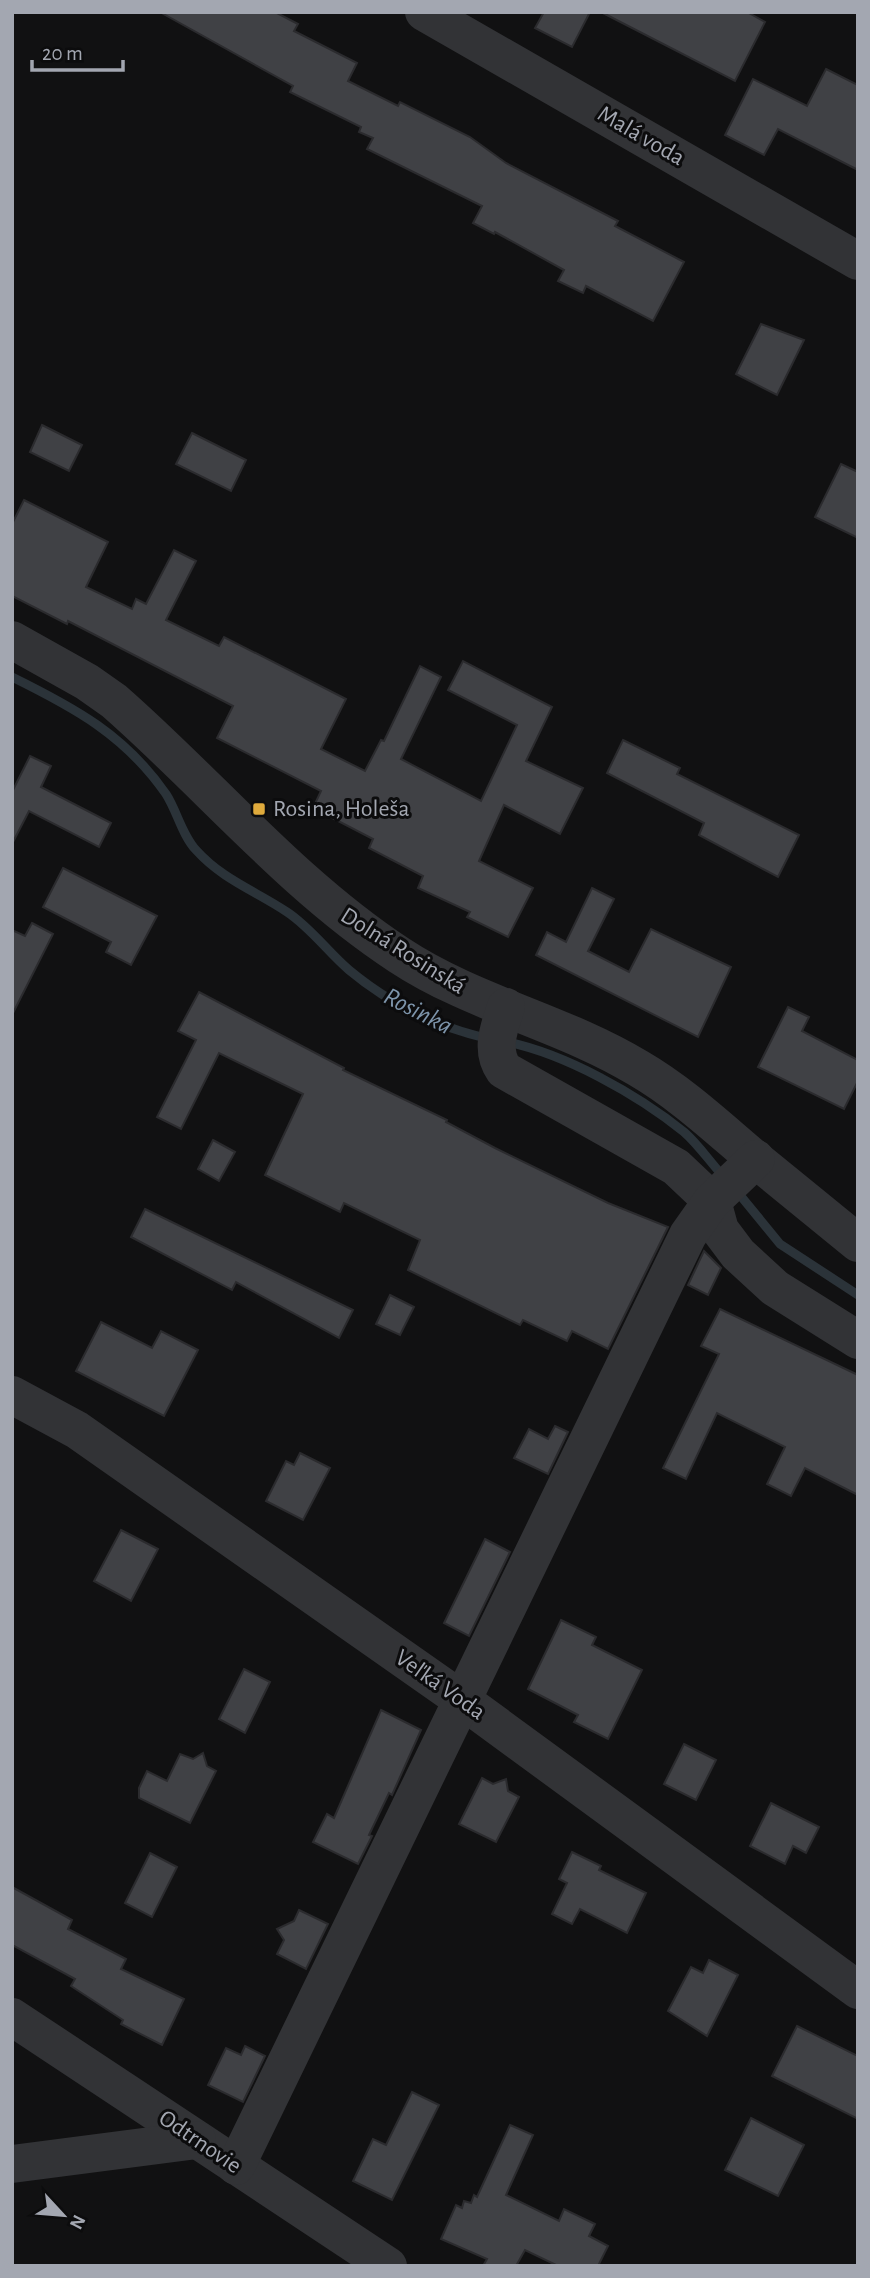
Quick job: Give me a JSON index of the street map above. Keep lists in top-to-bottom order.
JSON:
{
  "streets": {
    "street": [
      "Malá voda",
      "Dolná Rosinská",
      "Veľká Voda",
      "Odtrnovie"
    ]
  },
  "water": ["Rosinka"],
  "places": {
    "transit": ["Rosina, Holeša"]
  },
  "scale_bar": "20 m",
  "north": "bottom right"
}
